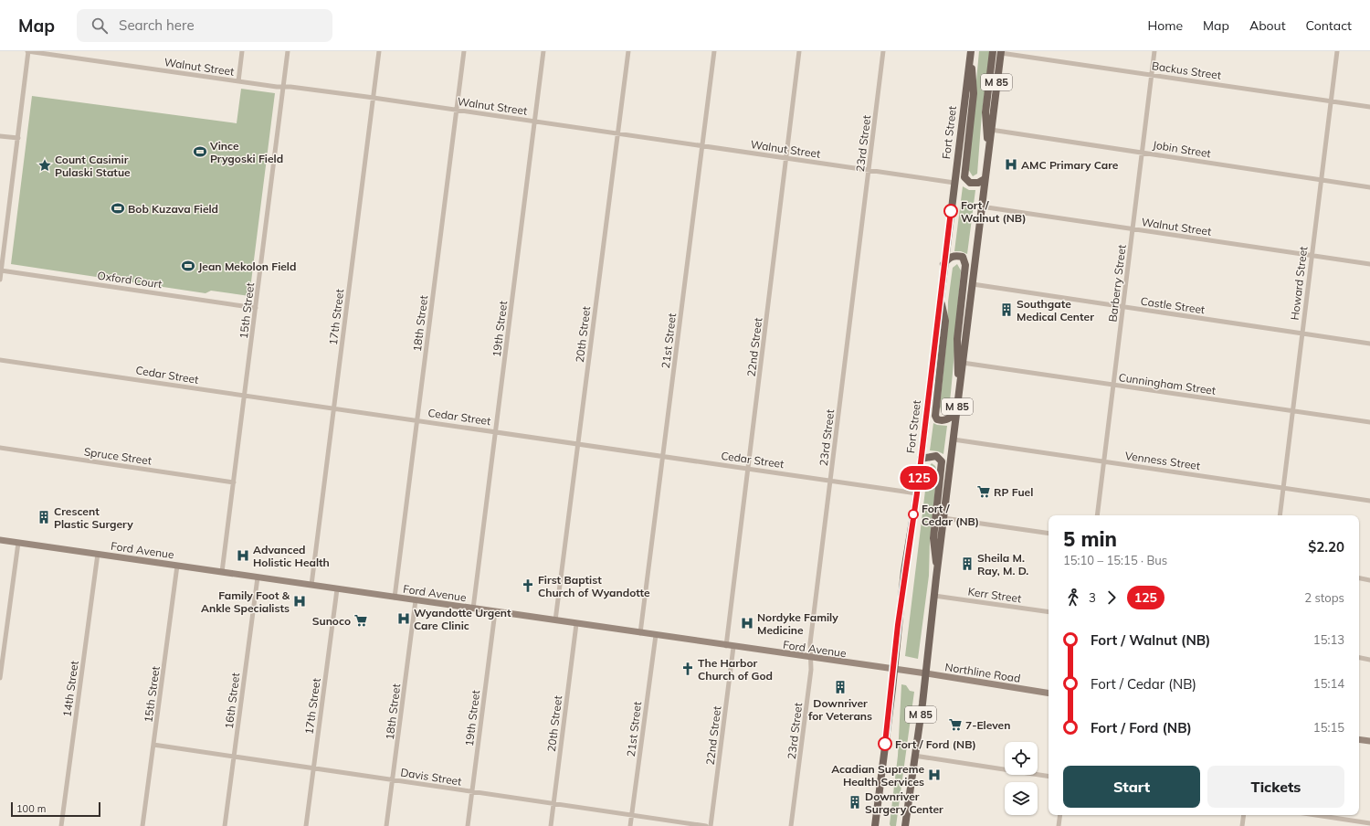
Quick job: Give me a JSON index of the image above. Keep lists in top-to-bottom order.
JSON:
{
  "streets": {
    "main road": [
      "M 85",
      "Fort Street",
      "Ford Avenue",
      "Northline Road"
    ],
    "street": [
      "Walnut Street",
      "Backus Street",
      "23rd Street",
      "Jobin Street",
      "Oxford Court",
      "Barberry Street",
      "Howard Street",
      "Castle Street",
      "15th Street",
      "17th Street",
      "18th Street",
      "19th Street",
      "20th Street",
      "21st Street",
      "22nd Street",
      "Cedar Street",
      "Cunningham Street",
      "Spruce Street",
      "Venness Street",
      "Kerr Street",
      "14th Street",
      "16th Street",
      "Davis Street"
    ]
  },
  "crossings": [
    ["Walnut Street", "M 85"],
    ["Walnut Street", "Fort Street"],
    ["Walnut Street", "23rd Street"],
    ["Walnut Street", "Barberry Street"],
    ["Walnut Street", "Howard Street"],
    ["Walnut Street", "15th Street"],
    ["Walnut Street", "17th Street"],
    ["Walnut Street", "18th Street"],
    ["Walnut Street", "19th Street"],
    ["Walnut Street", "20th Street"],
    ["Walnut Street", "21st Street"],
    ["Walnut Street", "22nd Street"],
    ["Backus Street", "M 85"],
    ["Backus Street", "Barberry Street"],
    ["Backus Street", "Howard Street"],
    ["M 85", "Jobin Street"],
    ["M 85", "Castle Street"],
    ["M 85", "Cunningham Street"],
    ["M 85", "Venness Street"],
    ["M 85", "Kerr Street"],
    ["M 85", "Northline Road"],
    ["Fort Street", "Cedar Street"],
    ["Fort Street", "Ford Avenue"],
    ["23rd Street", "Cedar Street"],
    ["23rd Street", "Ford Avenue"],
    ["Jobin Street", "Barberry Street"],
    ["Jobin Street", "Howard Street"],
    ["Oxford Court", "15th Street"],
    ["Barberry Street", "Castle Street"],
    ["Barberry Street", "Cunningham Street"],
    ["Barberry Street", "Venness Street"],
    ["Howard Street", "Castle Street"],
    ["Howard Street", "Cunningham Street"],
    ["Howard Street", "Venness Street"],
    ["15th Street", "Cedar Street"],
    ["15th Street", "Spruce Street"],
    ["15th Street", "Ford Avenue"],
    ["15th Street", "Davis Street"],
    ["17th Street", "Cedar Street"],
    ["17th Street", "Ford Avenue"],
    ["17th Street", "Davis Street"],
    ["18th Street", "Cedar Street"],
    ["18th Street", "Ford Avenue"],
    ["18th Street", "Davis Street"],
    ["19th Street", "Cedar Street"],
    ["19th Street", "Ford Avenue"],
    ["19th Street", "Davis Street"],
    ["20th Street", "Cedar Street"],
    ["20th Street", "Ford Avenue"],
    ["20th Street", "Davis Street"],
    ["21st Street", "Cedar Street"],
    ["21st Street", "Ford Avenue"],
    ["21st Street", "Davis Street"],
    ["22nd Street", "Cedar Street"],
    ["22nd Street", "Ford Avenue"],
    ["Ford Avenue", "Northline Road"],
    ["Ford Avenue", "14th Street"],
    ["Ford Avenue", "16th Street"],
    ["16th Street", "Davis Street"]
  ],
  "places": {
    "sports": ["Vince Prygoski Field", "Bob Kuzava Field", "Jean Mekolon Field"],
    "hospital": [
      "AMC Primary Care",
      "Advanced Holistic Health",
      "Family Foot & Ankle Specialists",
      "Wyandotte Urgent Care Clinic",
      "Nordyke Family Medicine",
      "Acadian Supreme Health Services"
    ],
    "place": ["Count Casimir Pulaski Statue"],
    "other": ["Fort / Walnut (NB)", "Fort / Cedar (NB)", "Fort / Ford (NB)"],
    "building": [
      "Southgate Medical Center",
      "Crescent Plastic Surgery",
      "Sheila M. Ray, M. D.",
      "Downriver for Veterans",
      "Downriver Surgery Center"
    ],
    "supermarket": ["RP Fuel", "Sunoco", "7-Eleven"],
    "church": ["First Baptist Church of Wyandotte", "The Harbor Church of God"]
  },
  "lines": ["bus line 125"],
  "scale_bar": "100 m",
  "page": {
    "header": "Map",
    "search": "Search here",
    "nav": [
      "Home",
      "Map",
      "About",
      "Contact"
    ],
    "on_map": "125",
    "heading": ["5 min", "15:10 – 15:15 · Bus", "$2.20"],
    "legs": ["3", "125", "2 stops"],
    "list": [
      {
        "name": "Fort / Walnut (NB)",
        "value": "15:13"
      },
      {
        "name": "Fort / Cedar (NB)",
        "value": "15:14"
      },
      {
        "name": "Fort / Ford (NB)",
        "value": "15:15"
      }
    ],
    "buttons": ["Start", "Tickets"],
    "scale": "100 m"
  }
}
